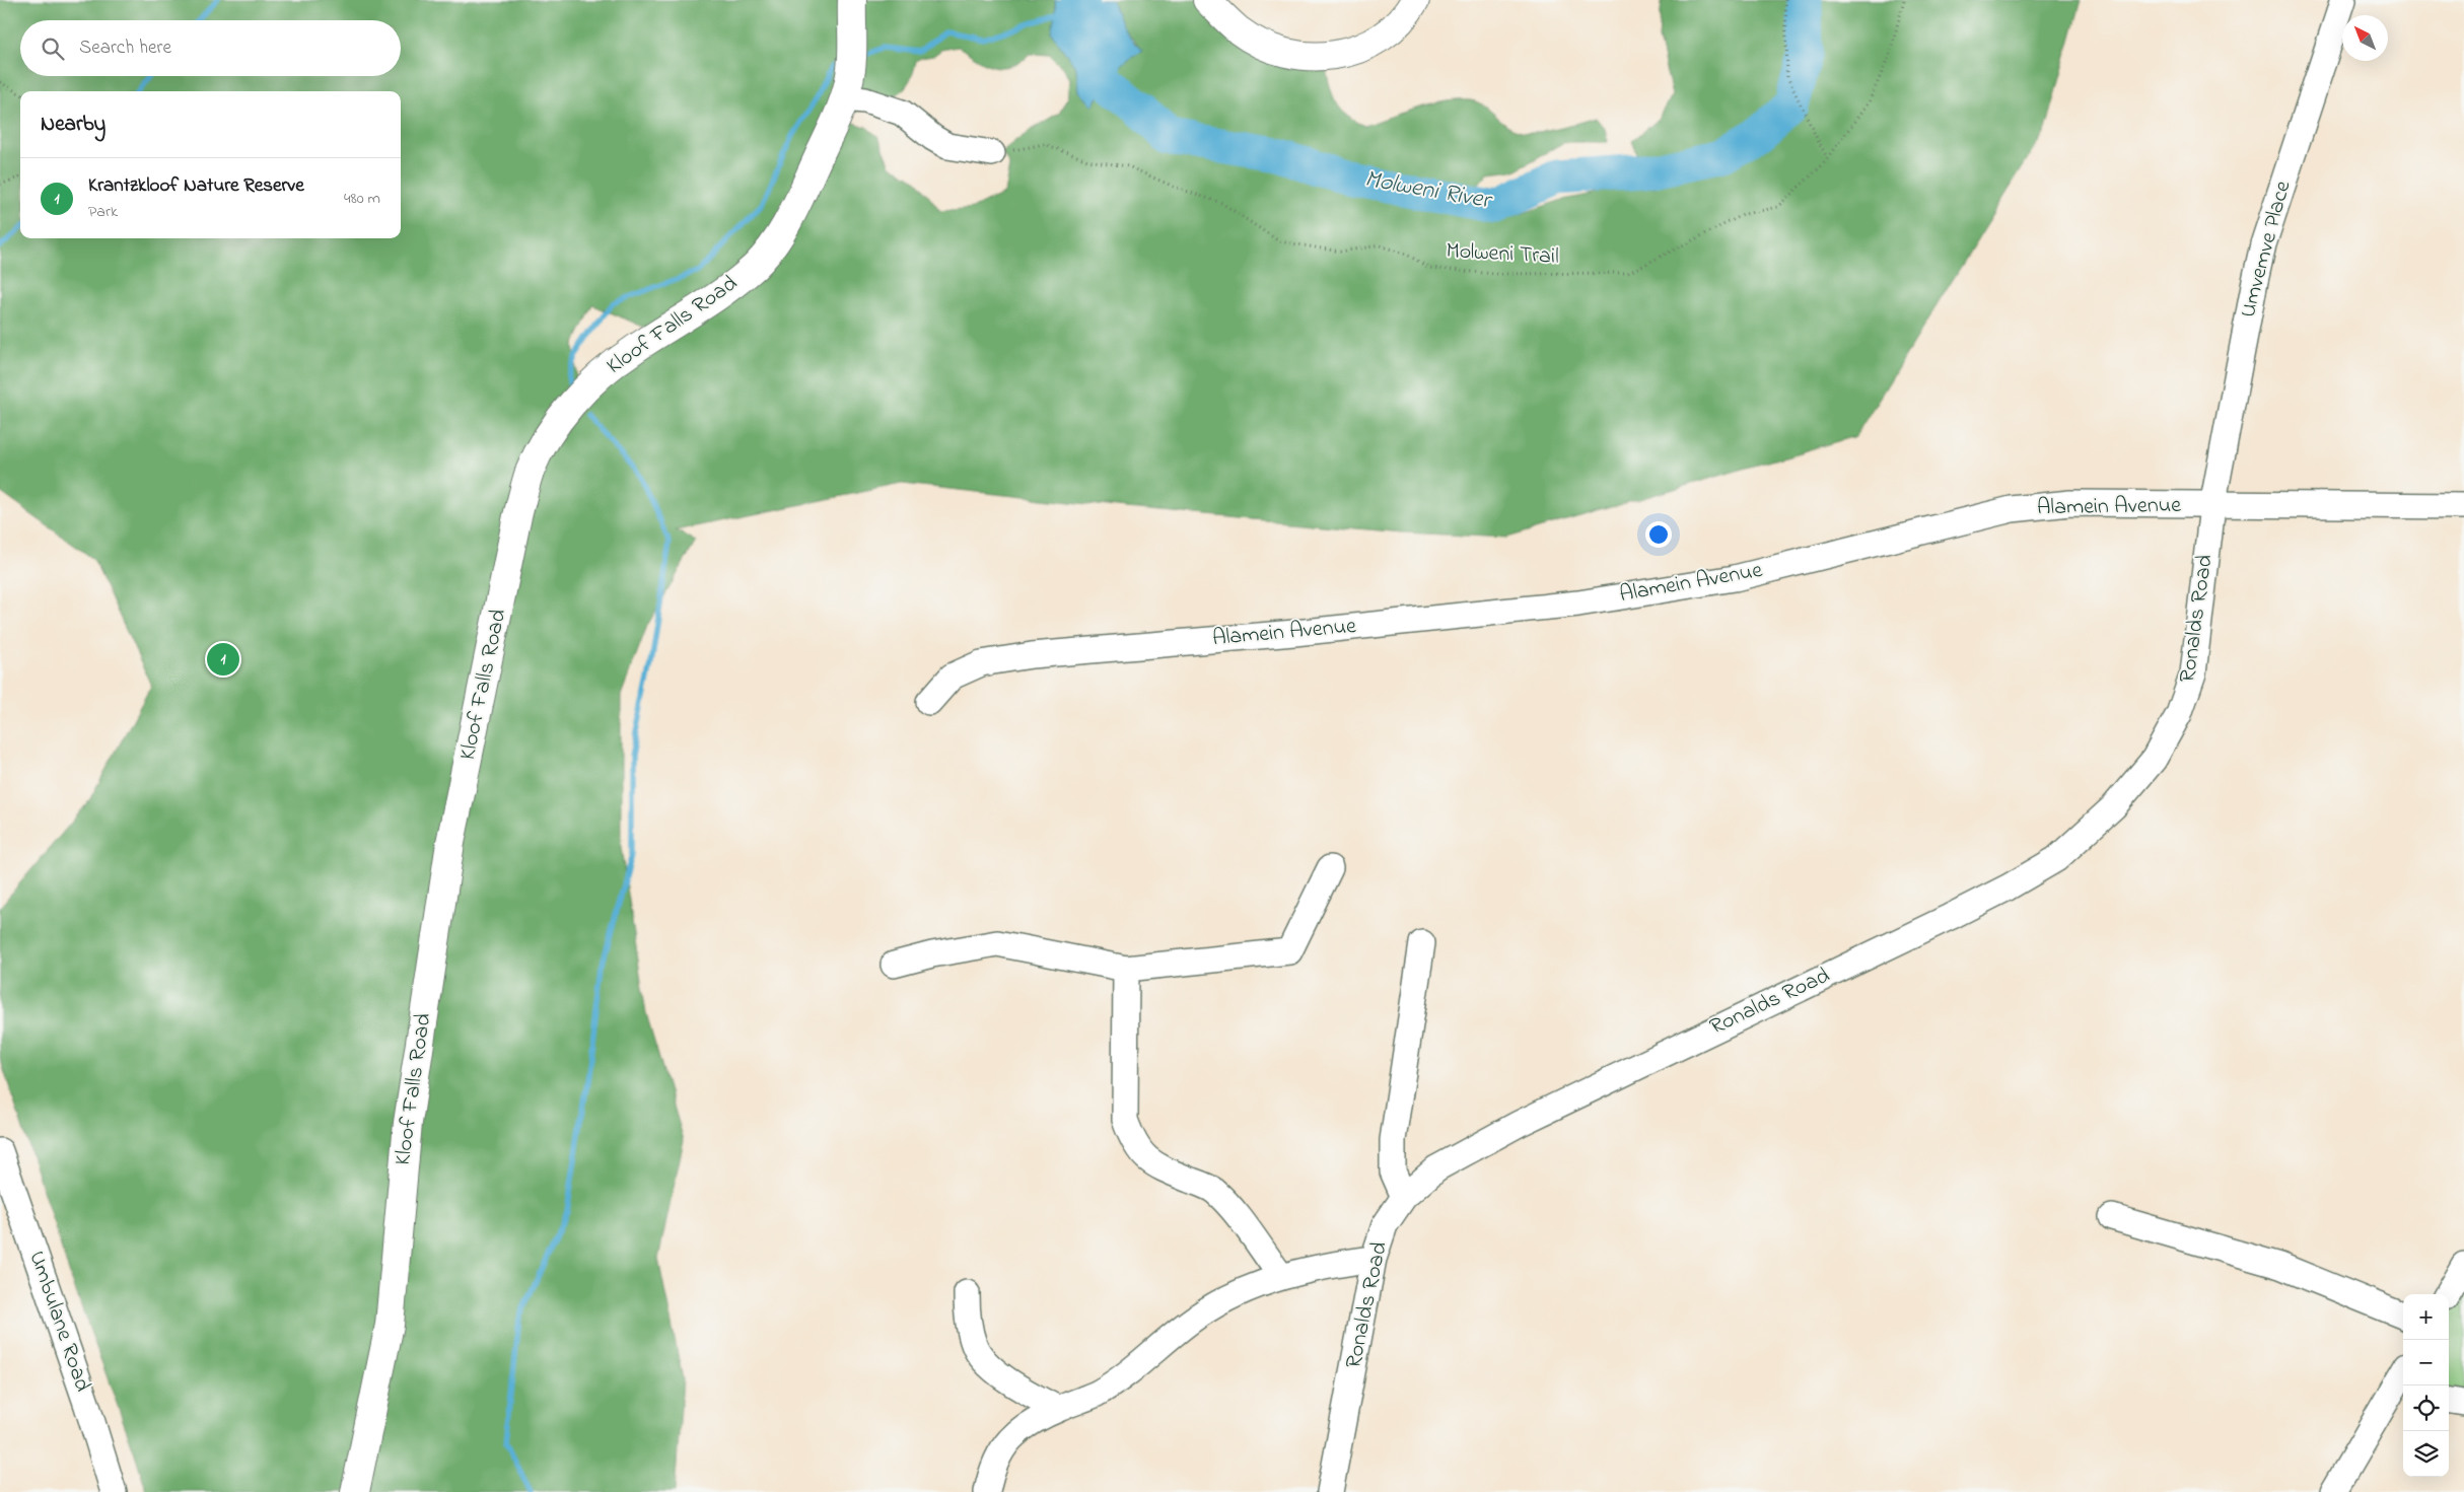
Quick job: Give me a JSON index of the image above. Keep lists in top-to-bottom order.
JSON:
{
  "streets": {
    "main road": ["Kloof Falls Road"],
    "street": [
      "Umvemve Place",
      "Alamein Avenue",
      "Ronalds Road",
      "Umbulane Road"
    ],
    "path": ["Molweni Trail"]
  },
  "crossings": [
    ["Umvemve Place", "Alamein Avenue"],
    ["Umvemve Place", "Ronalds Road"],
    ["Alamein Avenue", "Ronalds Road"]
  ],
  "water": ["Molweni River"],
  "north": "top left",
  "page": {
    "search": "Search here",
    "heading": "Nearby",
    "list": [
      {
        "mark": "1",
        "name": "Krantzkloof Nature Reserve",
        "note": "Park",
        "value": "480 m"
      }
    ],
    "pins": "1",
    "map_buttons": ["+", "−"]
  }
}
